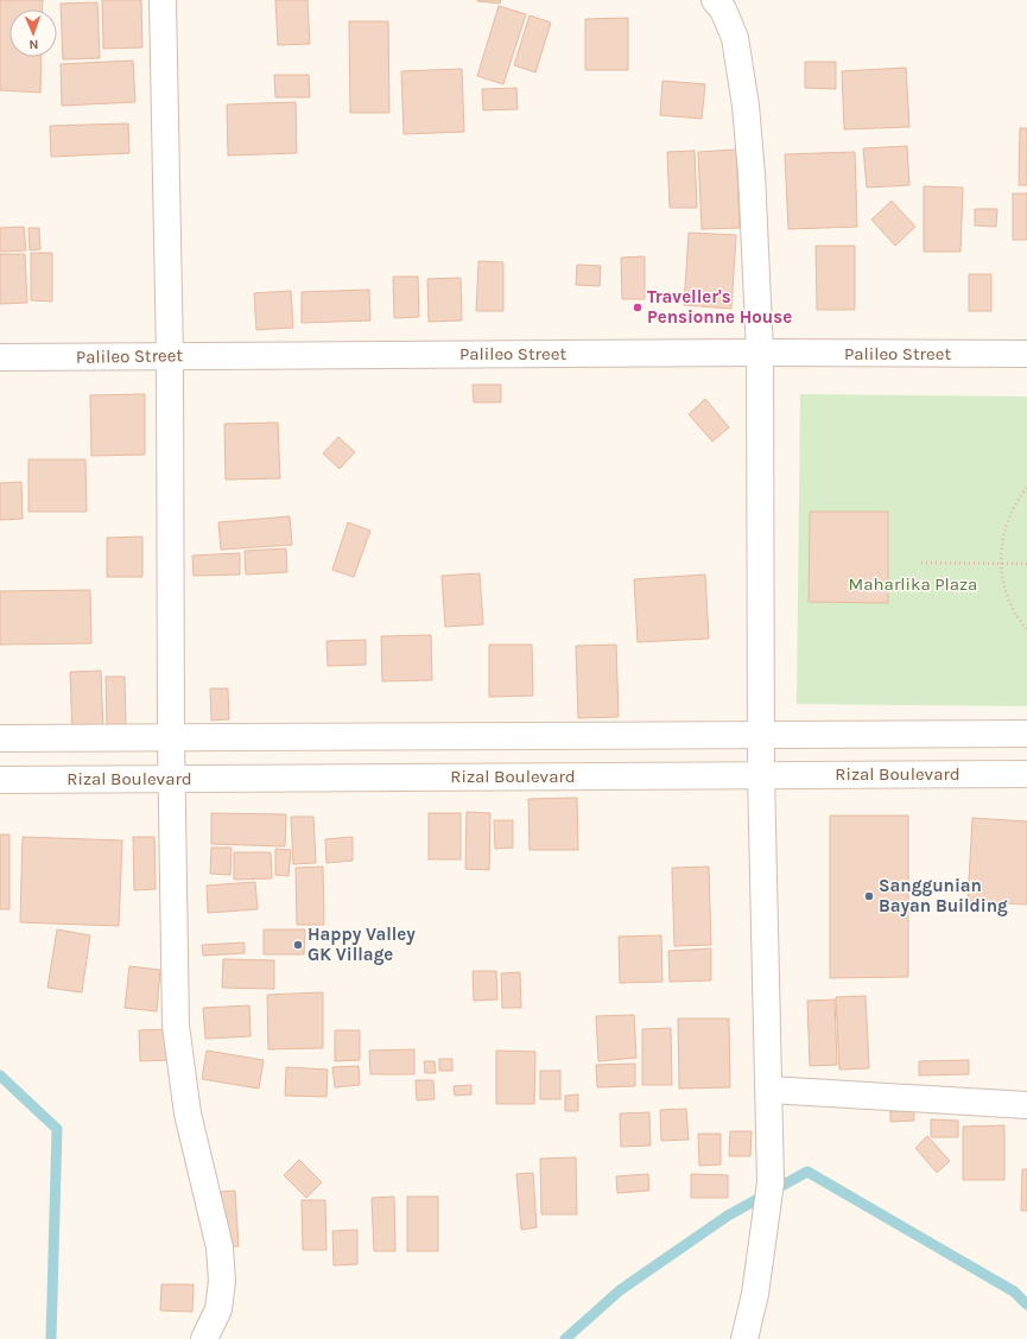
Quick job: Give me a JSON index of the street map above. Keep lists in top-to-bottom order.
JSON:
{
  "streets": {
    "street": ["Palileo Street", "Rizal Boulevard"]
  },
  "parks": ["Maharlika Plaza"],
  "places": ["Traveller's Pensionne House", "Sanggunian Bayan Building", "Happy Valley GK Village"],
  "north": "bottom"
}
